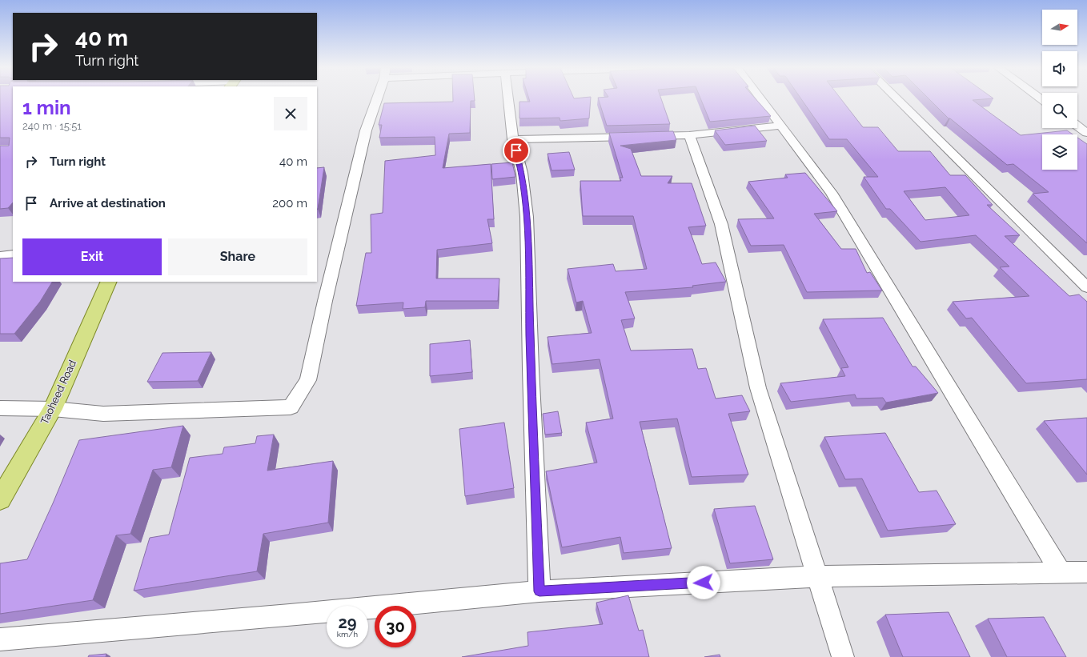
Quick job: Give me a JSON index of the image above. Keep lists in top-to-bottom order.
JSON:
{
  "streets": {
    "main road": ["Taoheed Road"]
  },
  "north": "right",
  "page": {
    "turn": ["40 m", "Turn right"],
    "heading": ["1 min", "240 m · 15:51"],
    "list": [
      {
        "name": "Turn right",
        "value": "40 m"
      },
      {
        "name": "Arrive at destination",
        "value": "200 m"
      }
    ],
    "buttons": ["Exit", "Share"],
    "speed": "29 km/h",
    "limit": "30"
  }
}
